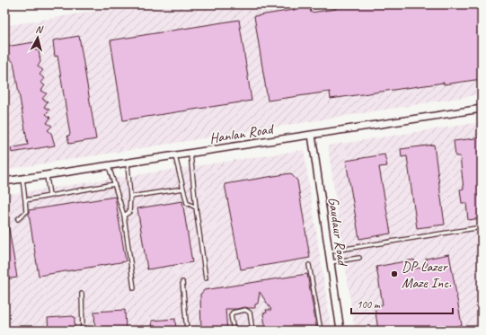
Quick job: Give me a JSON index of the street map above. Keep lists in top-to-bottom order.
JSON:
{
  "streets": {
    "street": ["Hanlan Road", "Gaudaur Road"]
  },
  "crossings": [
    ["Hanlan Road", "Gaudaur Road"]
  ],
  "places": ["DP Lazer Maze Inc."],
  "scale_bar": "100 m",
  "north": "top"
}
